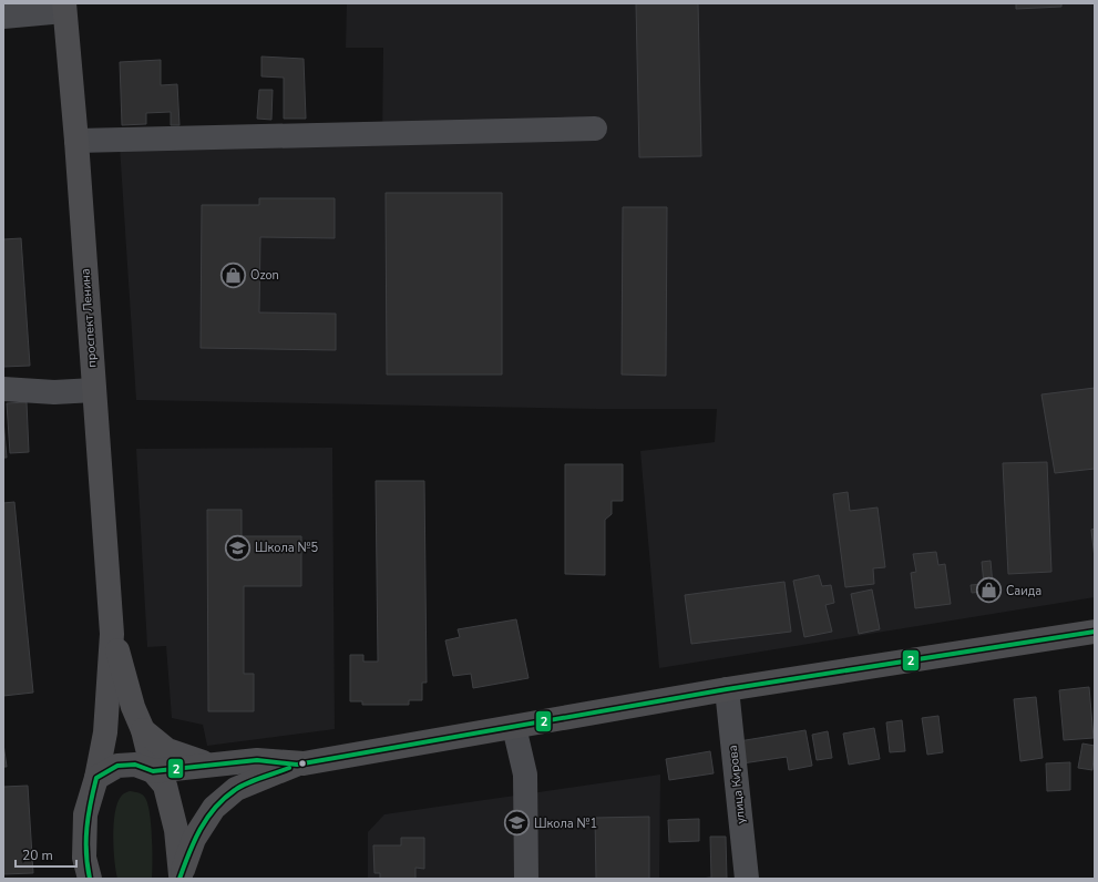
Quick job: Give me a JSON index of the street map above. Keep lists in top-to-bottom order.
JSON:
{
  "streets": {
    "main road": ["проспект Ленина"],
    "street": ["улица Кирова"]
  },
  "places": {
    "shop": ["Ozon", "Саида"],
    "school or university": ["Школа №5", "Школа №1"]
  },
  "lines": ["transit line 2"],
  "scale_bar": "20 m"
}
